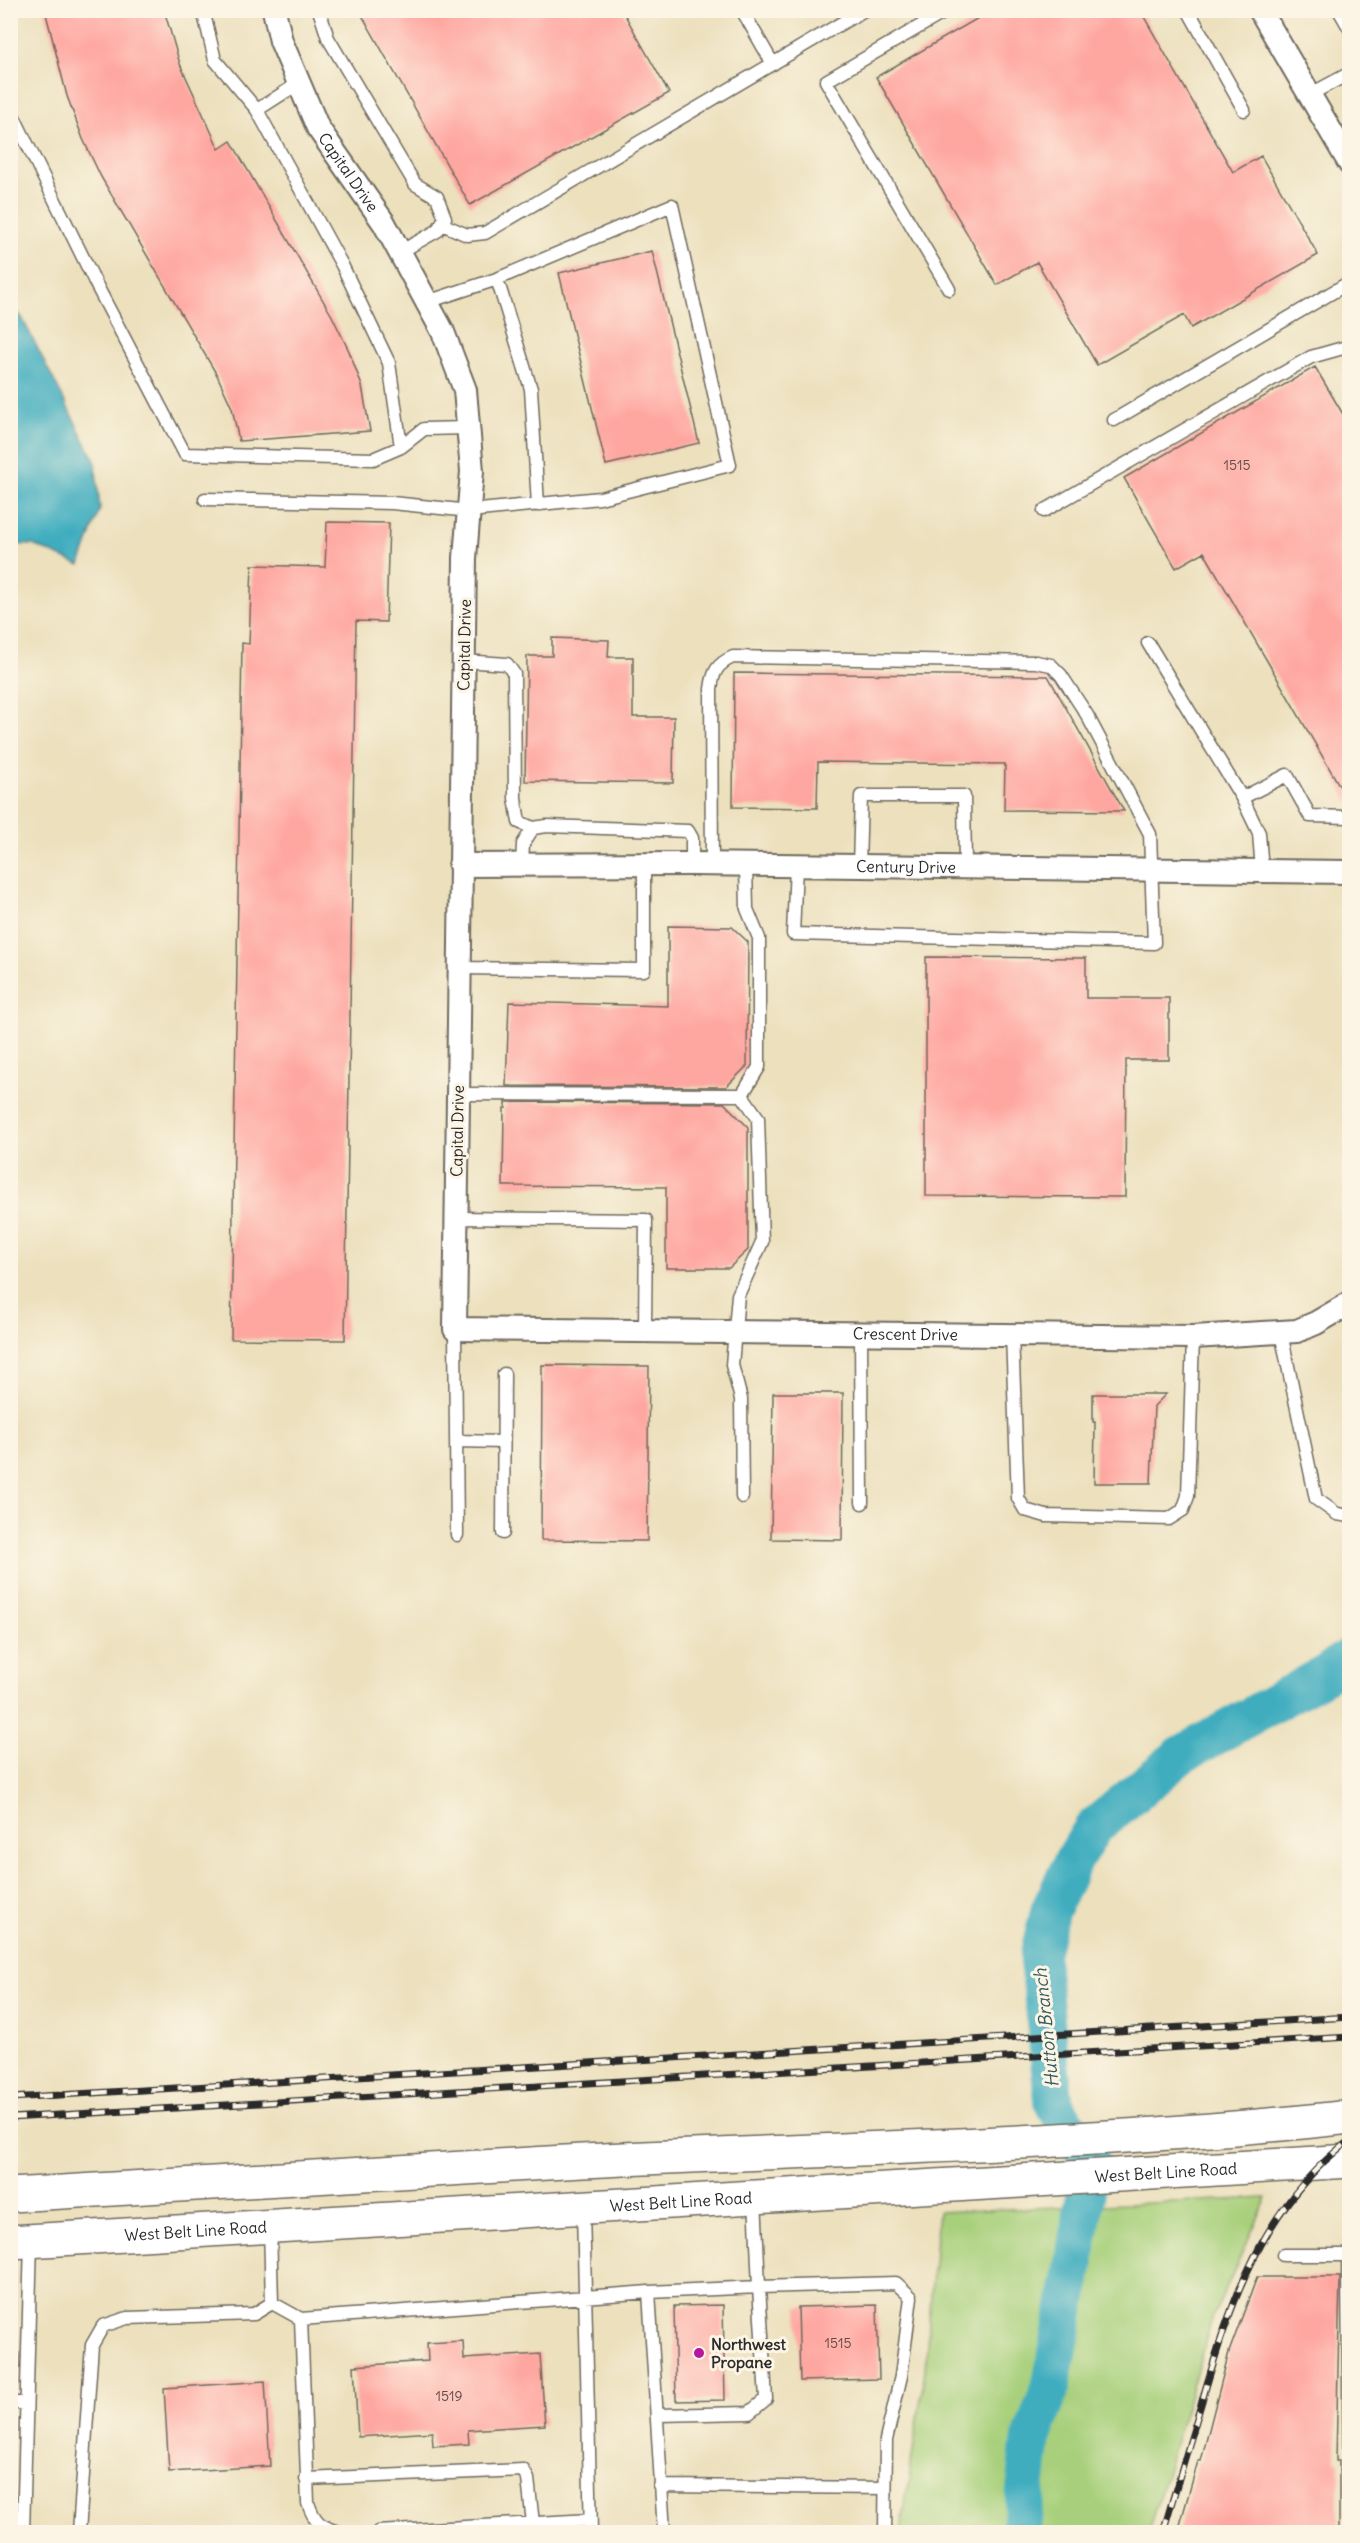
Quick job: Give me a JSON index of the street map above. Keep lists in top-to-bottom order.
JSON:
{
  "streets": {
    "main road": ["West Belt Line Road"],
    "street": ["Capital Drive", "Century Drive", "Crescent Drive"]
  },
  "crossings": [
    ["Capital Drive", "Century Drive"],
    ["Capital Drive", "Crescent Drive"]
  ],
  "water": ["Hutton Branch"],
  "places": ["Northwest Propane"],
  "house_numbers": ["1515", "1515", "1519"]
}
